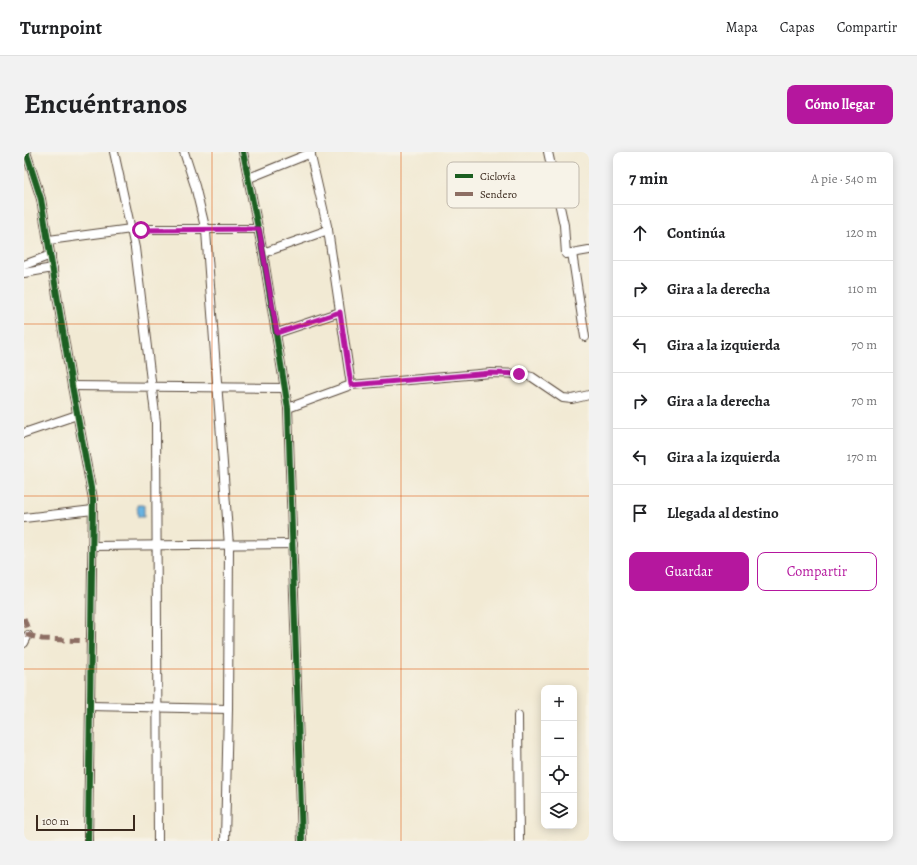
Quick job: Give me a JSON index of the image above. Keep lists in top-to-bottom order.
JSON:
{
  "legend": ["Ciclovía", "Sendero"],
  "scale_bar": "100 m",
  "page": {
    "header": "Turnpoint",
    "nav": ["Mapa", "Capas", "Compartir"],
    "title": "Encuéntranos",
    "buttons": [
      "Cómo llegar",
      ["Guardar", "Compartir"]
    ],
    "heading": ["7 min", "A pie · 540 m"],
    "list": [
      ["Continúa", "120 m"],
      ["Gira a la derecha", "110 m"],
      ["Gira a la izquierda", "70 m"],
      ["Gira a la derecha", "70 m"],
      ["Gira a la izquierda", "170 m"],
      "Llegada al destino"
    ],
    "map_buttons": ["+", "−"],
    "scale": "100 m"
  }
}
